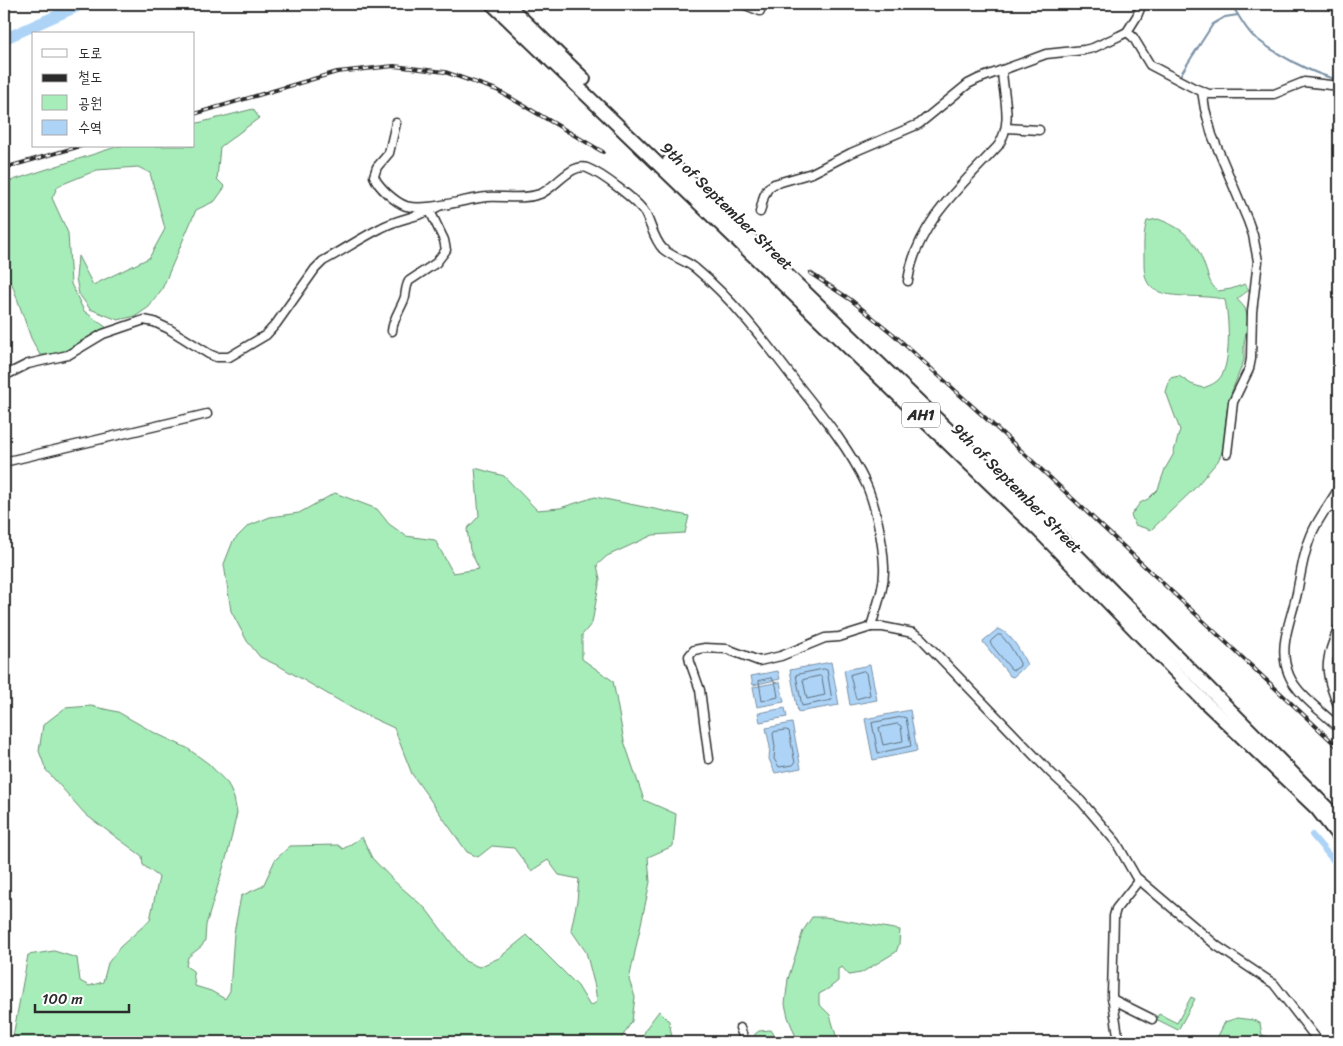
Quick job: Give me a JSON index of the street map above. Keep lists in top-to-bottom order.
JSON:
{
  "streets": {
    "highway": ["9th of September Street", "AH1"]
  },
  "legend": [
    "도로",
    "철도",
    "공원",
    "수역"
  ],
  "scale_bar": "100 m"
}
